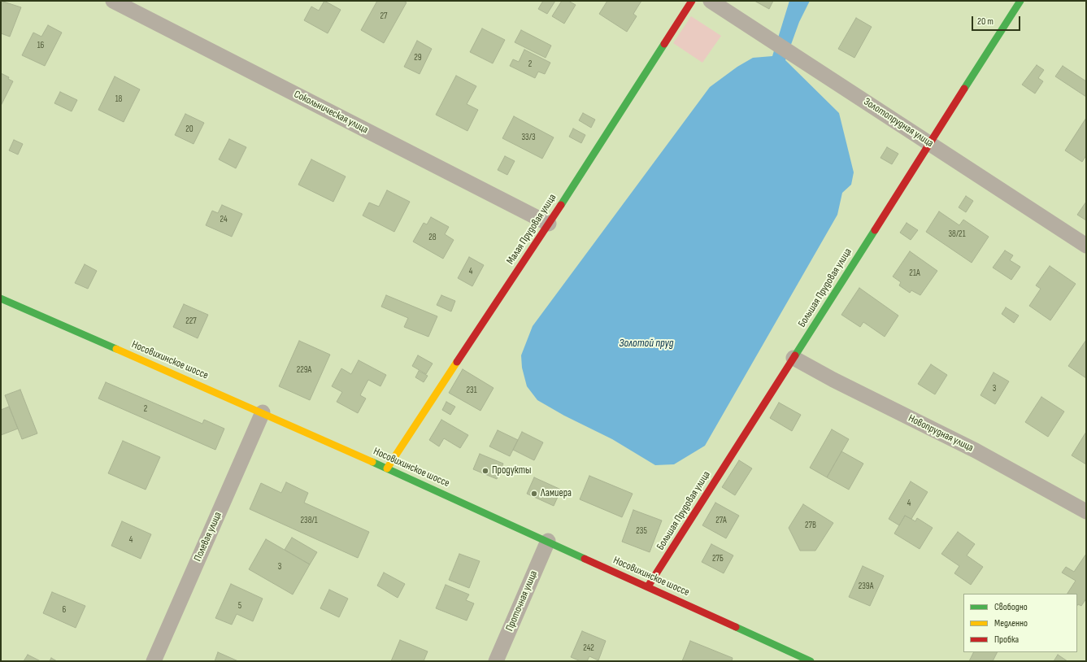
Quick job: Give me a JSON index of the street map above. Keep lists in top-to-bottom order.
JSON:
{
  "streets": {
    "street": [
      "Сокольническая улица",
      "Золотопрудная улица",
      "Малая Прудовая улица",
      "Большая Прудовая улица",
      "Носовихинское шоссе",
      "Новопрудная улица",
      "Полевая улица",
      "Проточная улица"
    ]
  },
  "crossings": [
    ["Сокольническая улица", "Малая Прудовая улица"],
    ["Золотопрудная улица", "Большая Прудовая улица"],
    ["Малая Прудовая улица", "Носовихинское шоссе"],
    ["Большая Прудовая улица", "Носовихинское шоссе"],
    ["Большая Прудовая улица", "Новопрудная улица"],
    ["Носовихинское шоссе", "Полевая улица"],
    ["Носовихинское шоссе", "Проточная улица"]
  ],
  "water": ["Золотой пруд"],
  "places": ["Продукты", "Ламиера"],
  "house_numbers": [
    "27",
    "16",
    "29",
    "2",
    "18",
    "20",
    "33/3",
    "24",
    "38/21",
    "28",
    "4",
    "21А",
    "227",
    "229А",
    "3",
    "231",
    "2",
    "4",
    "238/1",
    "27А",
    "27В",
    "235",
    "4",
    "27Б",
    "3",
    "239А",
    "5",
    "6",
    "242"
  ],
  "legend": ["Свободно", "Медленно", "Пробка"],
  "scale_bar": "20 m"
}
